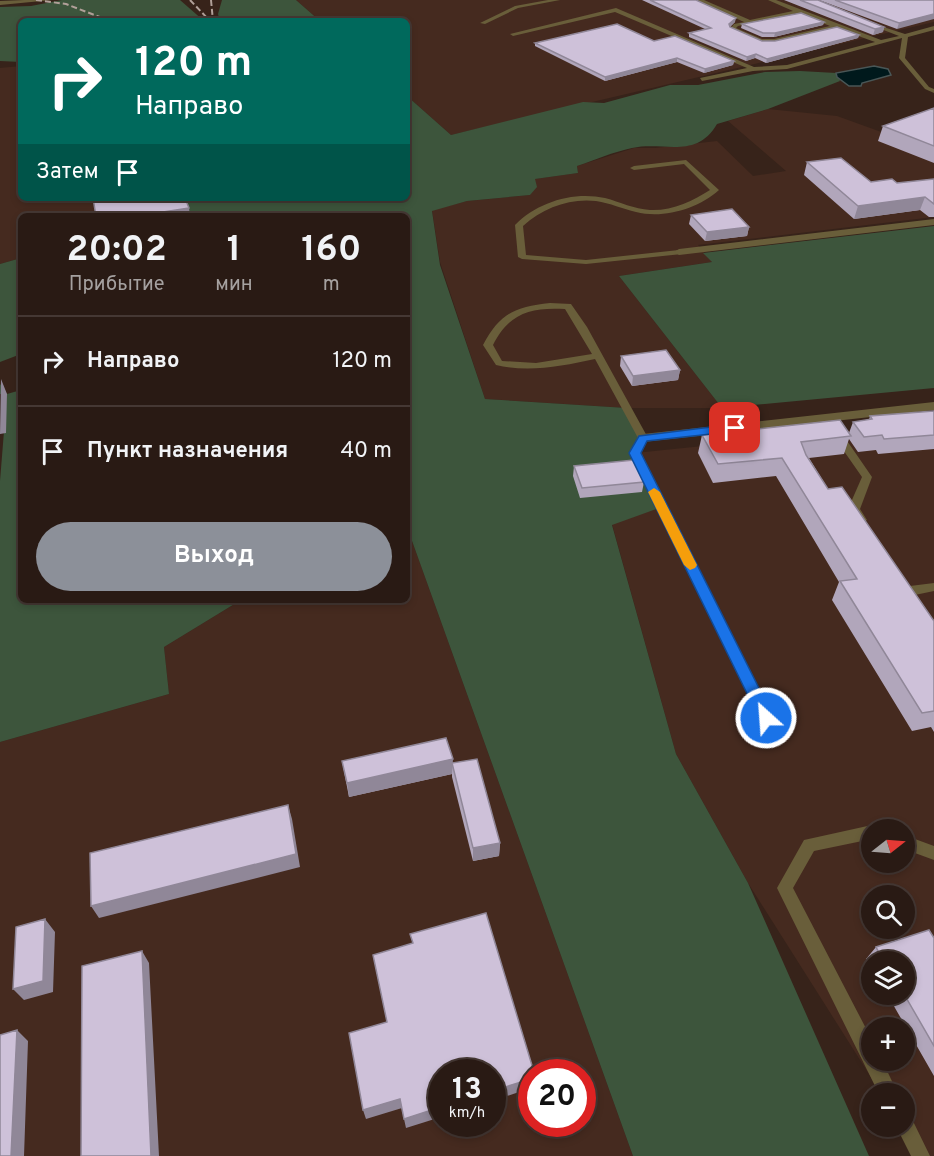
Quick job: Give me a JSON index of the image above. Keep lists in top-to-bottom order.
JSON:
{
  "north": "right",
  "page": {
    "turn": ["120 m", "Направо"],
    "then": "Затем",
    "eta": [
      "20:02",
      "Прибытие",
      "1",
      "мин",
      "160",
      "m"
    ],
    "list": [
      {
        "name": "Направо",
        "value": "120 m"
      },
      {
        "name": "Пункт назначения",
        "value": "40 m"
      }
    ],
    "buttons": "Выход",
    "map_buttons": ["+", "−"],
    "speed": "13 km/h",
    "limit": "20"
  }
}
